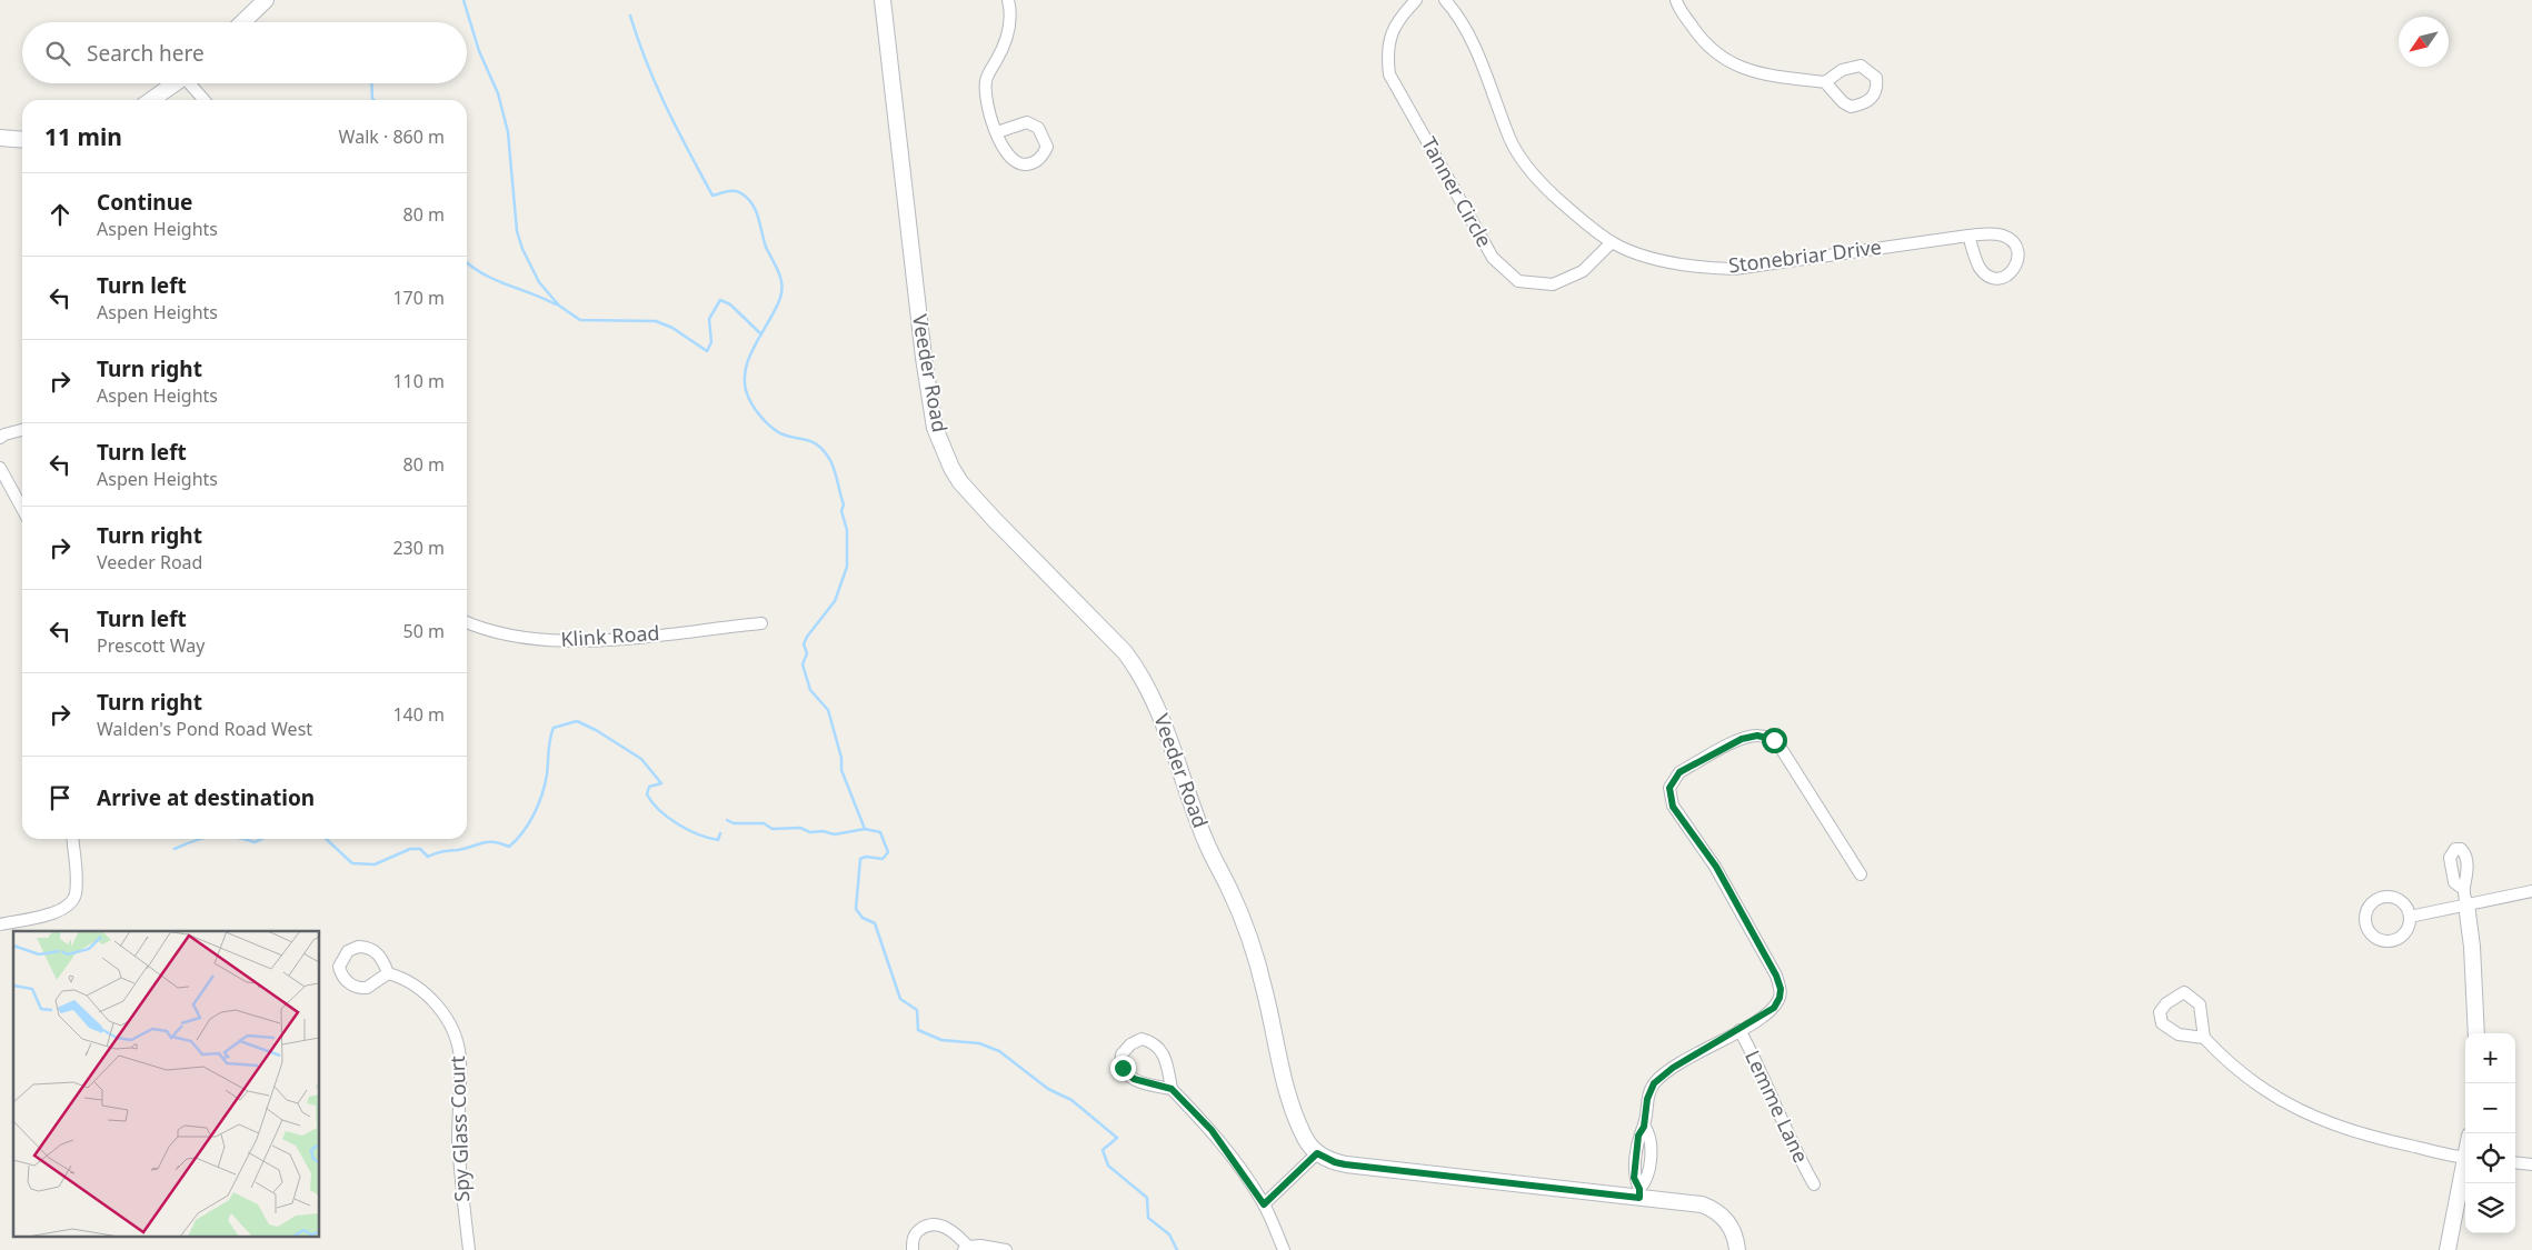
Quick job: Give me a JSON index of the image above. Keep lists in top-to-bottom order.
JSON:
{
  "streets": {
    "street": [
      "Tanner Circle",
      "Stonebriar Drive",
      "Veeder Road",
      "Klink Road",
      "Lemme Lane",
      "Spy Glass Court"
    ]
  },
  "crossings": [
    ["Tanner Circle", "Stonebriar Drive"]
  ],
  "north": "bottom left",
  "page": {
    "search": "Search here",
    "heading": ["11 min", "Walk · 860 m"],
    "list": [
      ["Continue", "Aspen Heights", "80 m"],
      ["Turn left", "Aspen Heights", "170 m"],
      ["Turn right", "Aspen Heights", "110 m"],
      ["Turn left", "Aspen Heights", "80 m"],
      ["Turn right", "Veeder Road", "230 m"],
      ["Turn left", "Prescott Way", "50 m"],
      ["Turn right", "Walden's Pond Road West", "140 m"],
      "Arrive at destination"
    ],
    "map_buttons": ["+", "−"]
  }
}
